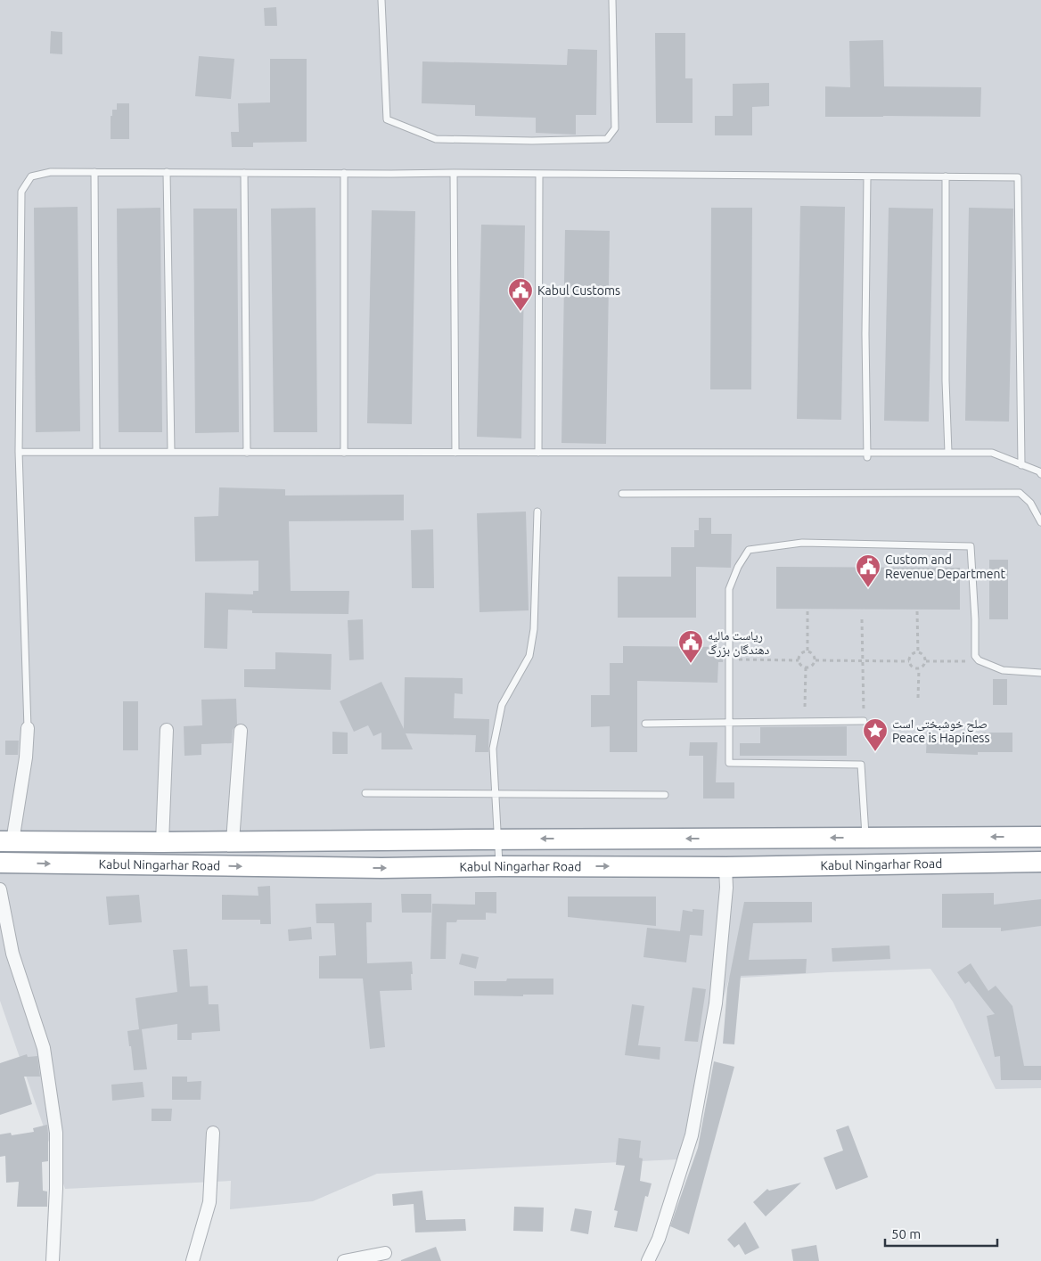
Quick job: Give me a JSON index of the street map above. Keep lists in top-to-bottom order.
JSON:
{
  "streets": {
    "highway": ["Kabul Ningarhar Road"]
  },
  "places": {
    "public building": ["Kabul Customs", "Custom and Revenue Department", "ریاست مالیه دهندگان بزرگ"],
    "place": ["صلح خوشبختی است Peace is Hapiness"]
  },
  "scale_bar": "50 m"
}
